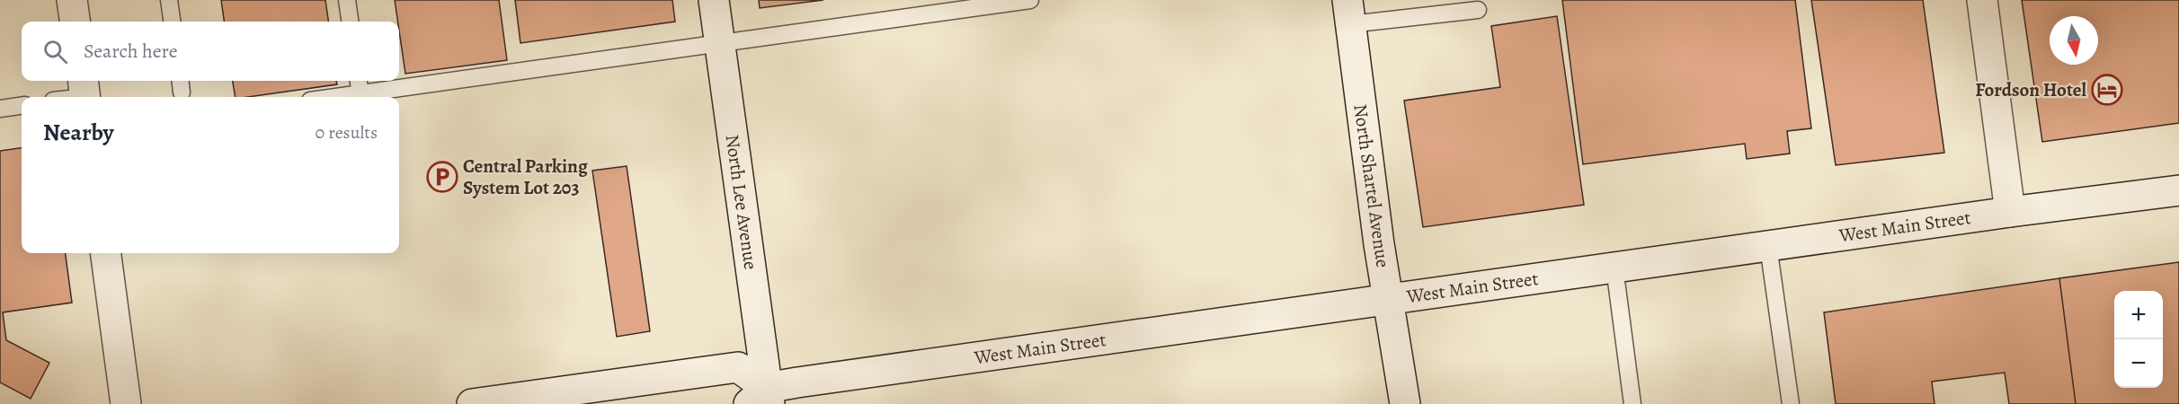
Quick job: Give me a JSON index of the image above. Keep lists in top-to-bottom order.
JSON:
{
  "streets": {
    "main road": ["North Shartel Avenue", "North Lee Avenue", "West Main Street"]
  },
  "crossings": [
    ["North Shartel Avenue", "West Main Street"],
    ["North Lee Avenue", "West Main Street"]
  ],
  "places": {
    "hotel": ["Fordson Hotel"],
    "parking": ["Central Parking System Lot 203"]
  },
  "north": "bottom",
  "page": {
    "search": "Search here",
    "heading": ["Nearby", "0 results"],
    "map_buttons": ["+", "−"]
  }
}
